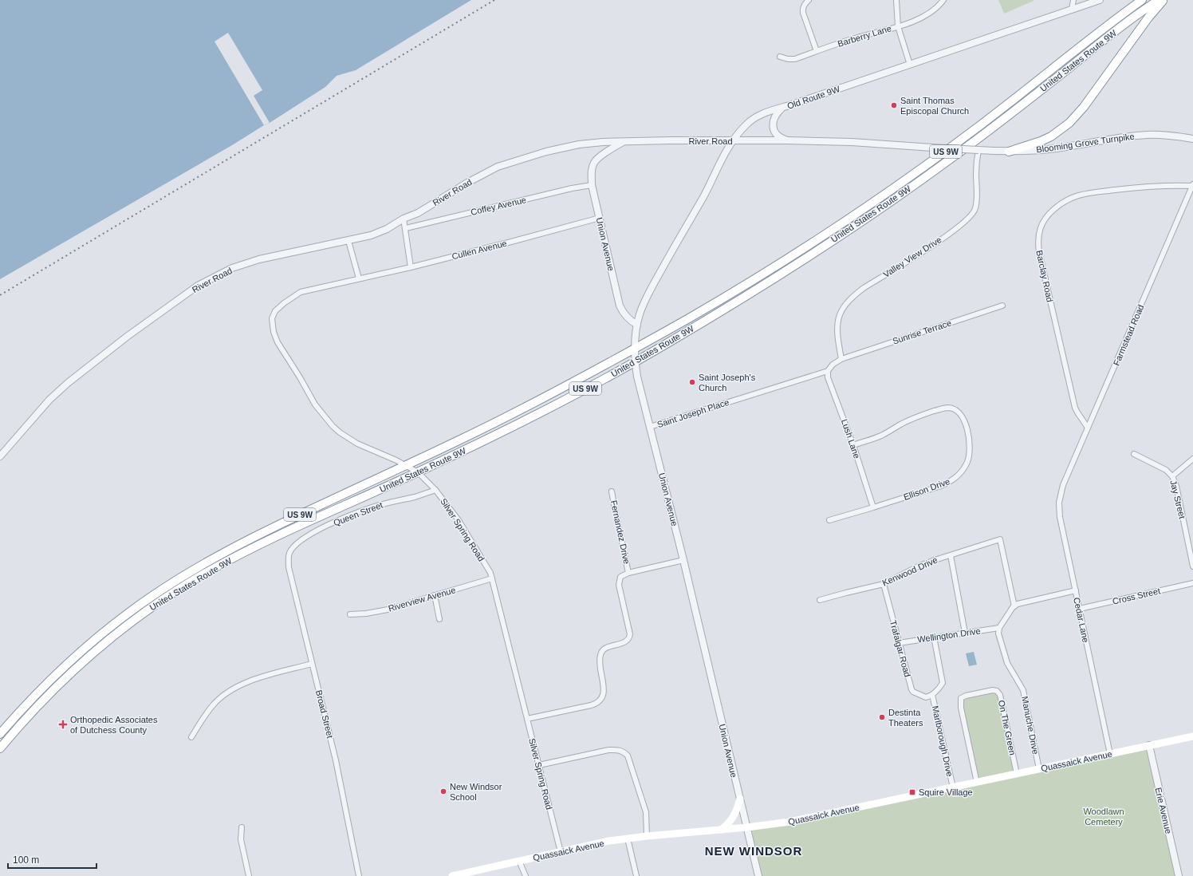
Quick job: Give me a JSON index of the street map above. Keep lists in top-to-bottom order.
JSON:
{
  "streets": {
    "highway": ["United States Route 9W", "US 9W"],
    "main road": ["Quassaick Avenue"],
    "street": [
      "Barberry Lane",
      "Old Route 9W",
      "River Road",
      "Blooming Grove Turnpike",
      "Coffey Avenue",
      "Union Avenue",
      "Cullen Avenue",
      "Valley View Drive",
      "Barclay Road",
      "Sunrise Terrace",
      "Farmstead Road",
      "Saint Joseph Place",
      "Lush Lane",
      "Ellison Drive",
      "Jay Street",
      "Queen Street",
      "Silver Spring Road",
      "Fernandez Drive",
      "Kenwood Drive",
      "Cross Street",
      "Riverview Avenue",
      "Cedar Lane",
      "Wellington Drive",
      "Trafalgar Road",
      "Broad Street",
      "Manuche Drive",
      "On The Green",
      "Marlborough Drive",
      "Erie Avenue"
    ]
  },
  "crossings": [
    ["United States Route 9W", "Union Avenue"],
    ["United States Route 9W", "Silver Spring Road"],
    ["Old Route 9W", "River Road"],
    ["Old Route 9W", "Union Avenue"],
    ["River Road", "Blooming Grove Turnpike"],
    ["River Road", "Union Avenue"],
    ["River Road", "Valley View Drive"],
    ["Blooming Grove Turnpike", "Valley View Drive"],
    ["Coffey Avenue", "Union Avenue"],
    ["Union Avenue", "Cullen Avenue"],
    ["Union Avenue", "Saint Joseph Place"],
    ["Union Avenue", "Quassaick Avenue"],
    ["Cullen Avenue", "Silver Spring Road"],
    ["Valley View Drive", "Sunrise Terrace"],
    ["Valley View Drive", "Saint Joseph Place"],
    ["Barclay Road", "Farmstead Road"],
    ["Sunrise Terrace", "Saint Joseph Place"],
    ["Farmstead Road", "Cedar Lane"],
    ["Saint Joseph Place", "Lush Lane"],
    ["Lush Lane", "Ellison Drive"],
    ["Queen Street", "Silver Spring Road"],
    ["Queen Street", "Broad Street"],
    ["Silver Spring Road", "Fernandez Drive"],
    ["Silver Spring Road", "Riverview Avenue"],
    ["Silver Spring Road", "Quassaick Avenue"],
    ["Kenwood Drive", "Trafalgar Road"],
    ["Cross Street", "Cedar Lane"],
    ["Cedar Lane", "Quassaick Avenue"],
    ["Wellington Drive", "Trafalgar Road"],
    ["Wellington Drive", "Manuche Drive"],
    ["Trafalgar Road", "Marlborough Drive"],
    ["Manuche Drive", "Quassaick Avenue"],
    ["On The Green", "Quassaick Avenue"],
    ["Marlborough Drive", "Quassaick Avenue"],
    ["Quassaick Avenue", "Erie Avenue"]
  ],
  "districts": ["NEW WINDSOR"],
  "parks": ["Woodlawn Cemetery"],
  "places": {
    "other": [
      "Saint Thomas Episcopal Church",
      "Saint Joseph's Church",
      "Destinta Theaters",
      "New Windsor School"
    ],
    "health": ["Orthopedic Associates of Dutchess County"],
    "transit": ["Squire Village"]
  },
  "scale_bar": "100 m"
}
